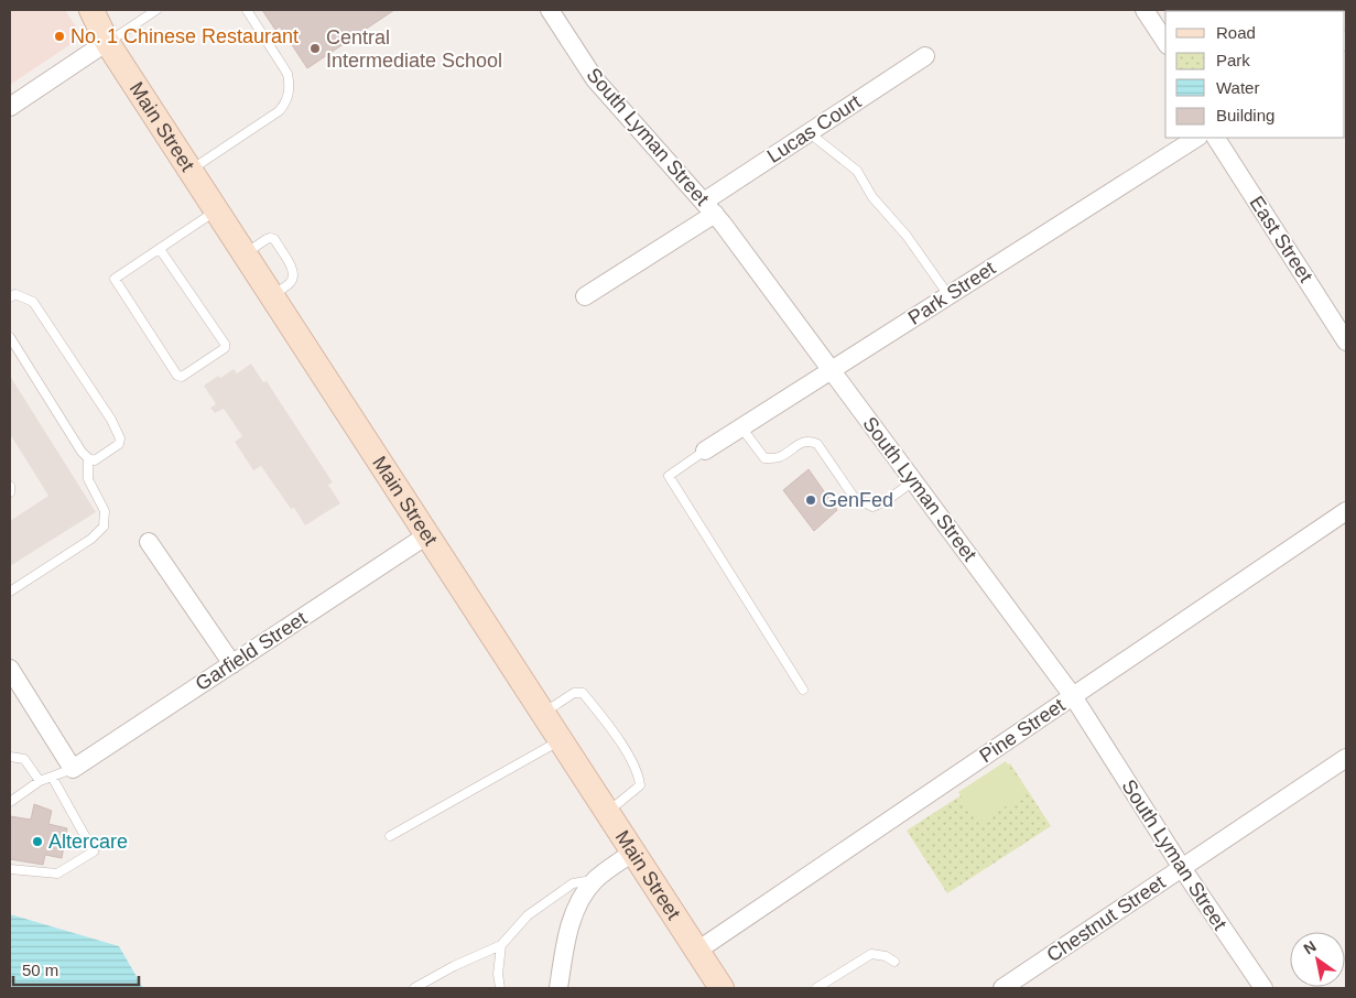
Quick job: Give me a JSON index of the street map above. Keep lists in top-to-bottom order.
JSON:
{
  "streets": {
    "main road": ["Main Street"],
    "street": [
      "Lucas Court",
      "South Lyman Street",
      "East Street",
      "Park Street",
      "Garfield Street",
      "Pine Street",
      "Chestnut Street"
    ]
  },
  "crossings": [
    ["Main Street", "Garfield Street"],
    ["Main Street", "Pine Street"],
    ["Lucas Court", "South Lyman Street"],
    ["South Lyman Street", "Park Street"],
    ["South Lyman Street", "Pine Street"],
    ["South Lyman Street", "Chestnut Street"]
  ],
  "places": [
    "No. 1 Chinese Restaurant",
    "Central Intermediate School",
    "GenFed",
    "Altercare"
  ],
  "legend": [
    "Road",
    "Park",
    "Water",
    "Building"
  ],
  "scale_bar": "50 m",
  "north": "top left"
}
